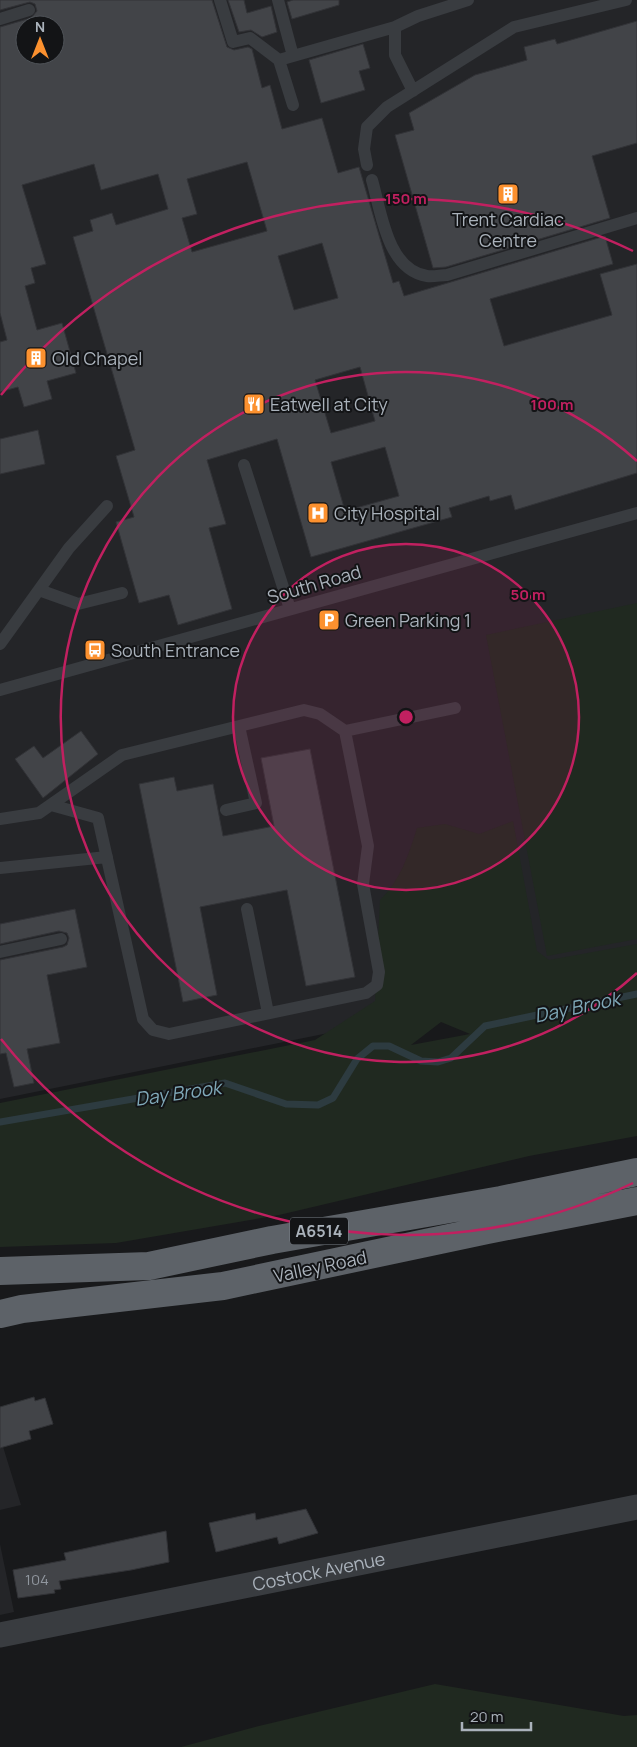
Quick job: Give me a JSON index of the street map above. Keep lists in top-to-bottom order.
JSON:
{
  "streets": {
    "highway": ["A6514", "Valley Road"],
    "street": ["Costock Avenue"],
    "lane": ["South Road"]
  },
  "water": ["Day Brook"],
  "places": {
    "building": ["Trent Cardiac Centre", "Old Chapel"],
    "restaurant": ["Eatwell at City"],
    "hospital": ["City Hospital"],
    "parking": ["Green Parking 1"],
    "bus stop": ["South Entrance"]
  },
  "house_numbers": ["104"],
  "scale_bar": "20 m",
  "north": "top",
  "rings": ["150 m", "100 m", "50 m"]
}
